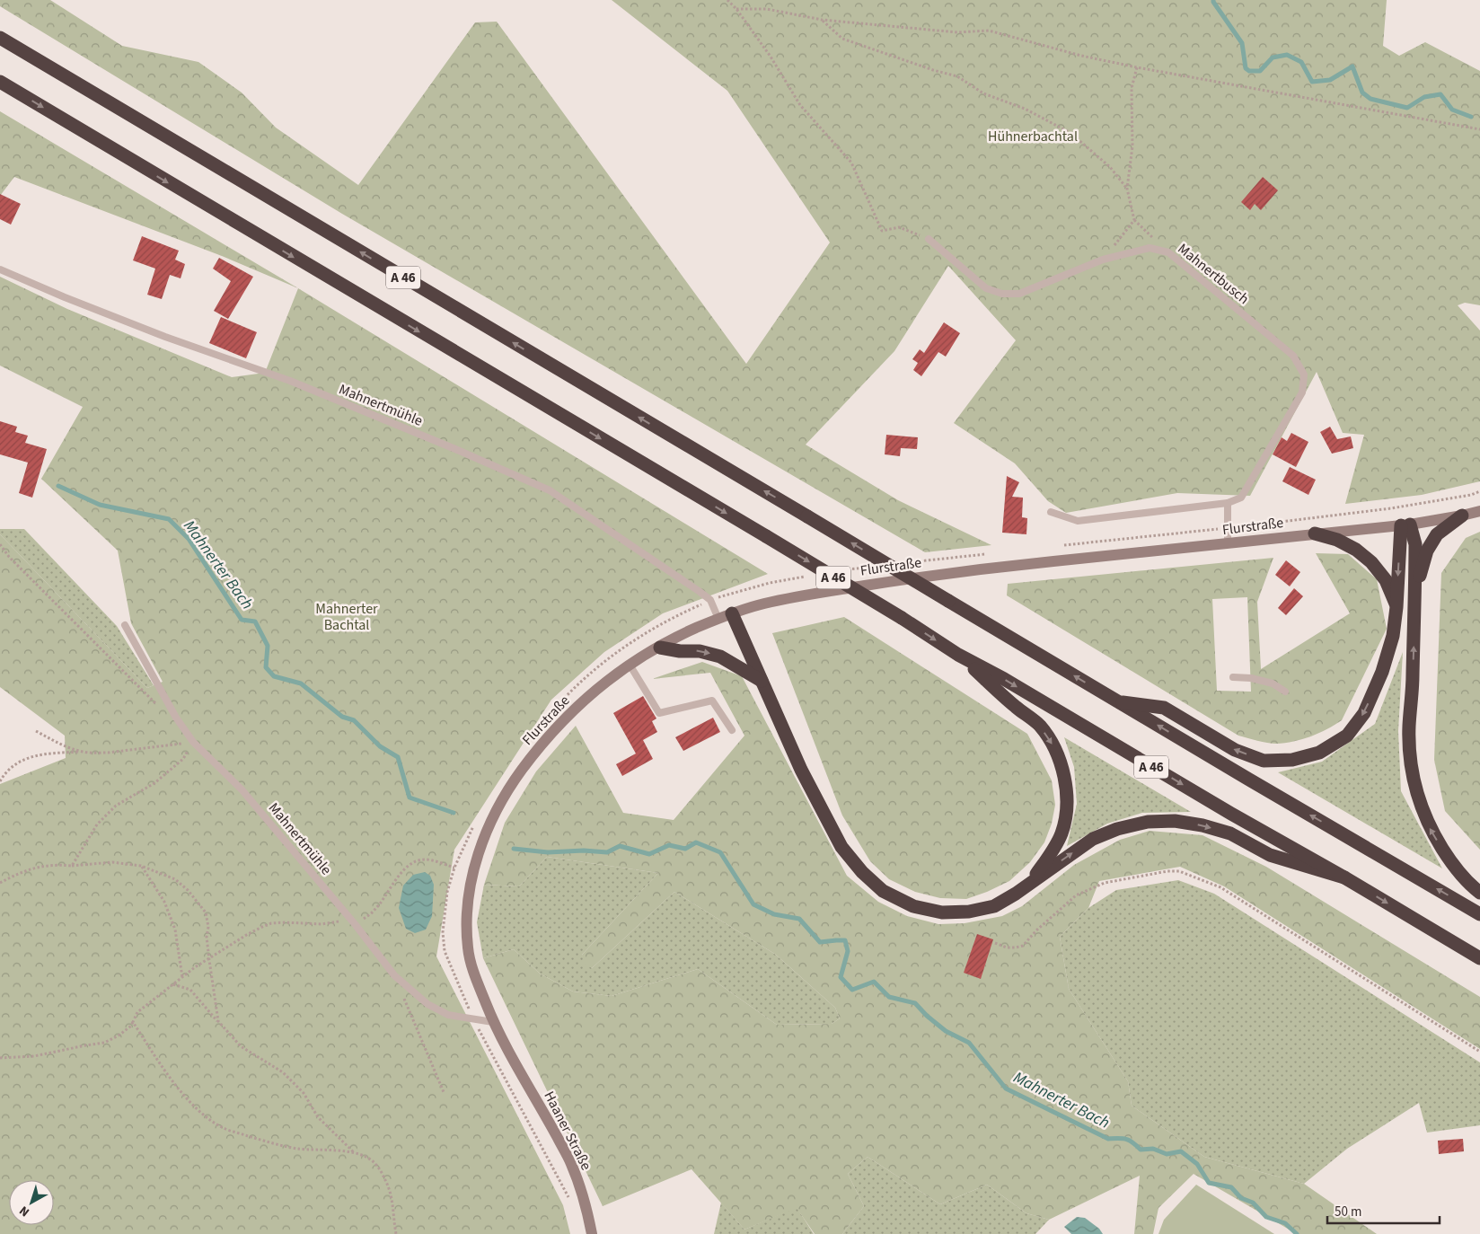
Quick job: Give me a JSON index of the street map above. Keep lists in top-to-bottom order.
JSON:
{
  "streets": {
    "highway": ["A 46"],
    "main road": ["Flurstraße", "Haaner Straße"],
    "lane": ["Mahnertbusch", "Mahnertmühle"]
  },
  "crossings": [
    ["Mahnertmühle", "Flurstraße"],
    ["Flurstraße", "Haaner Straße"]
  ],
  "water": ["Mahnerter Bach"],
  "parks": ["Hühnerbachtal", "Mahnerter Bachtal"],
  "scale_bar": "50 m",
  "north": "bottom left"
}
